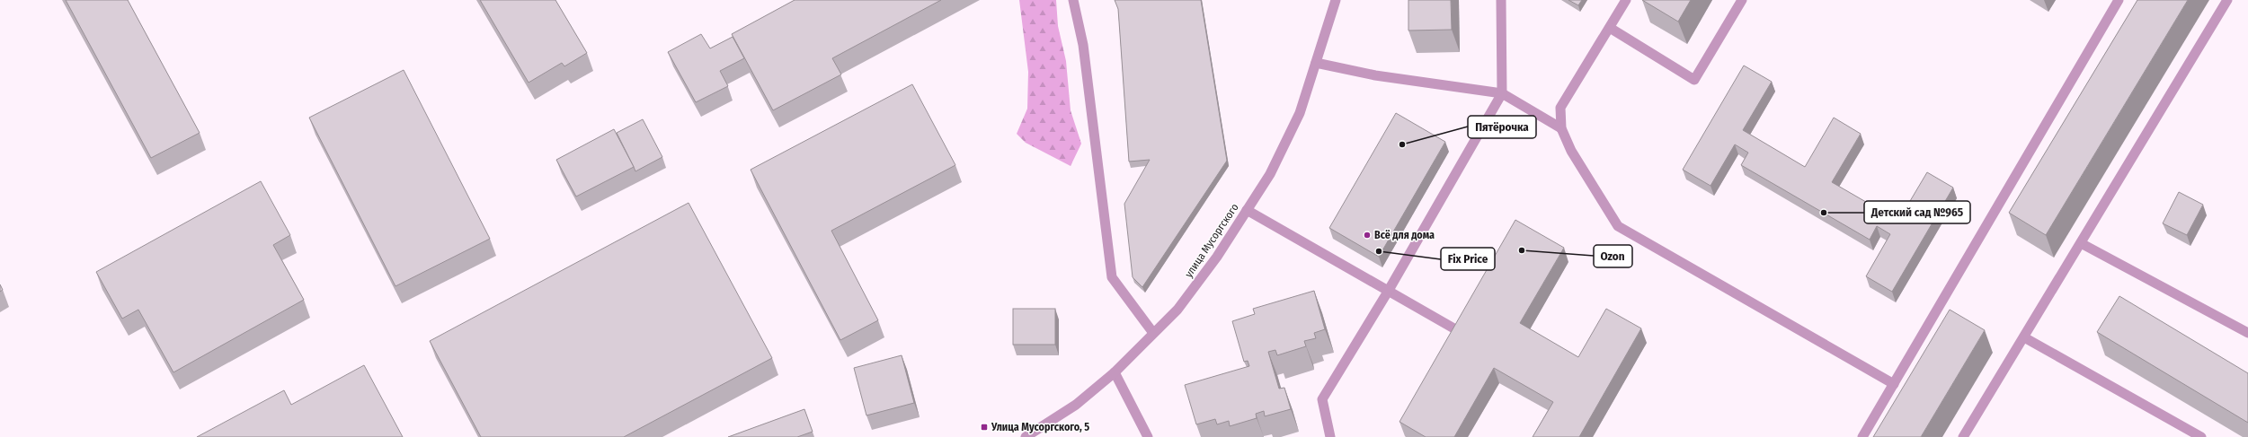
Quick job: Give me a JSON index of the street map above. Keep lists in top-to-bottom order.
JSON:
{
  "streets": {
    "street": ["улица Мусоргского"]
  },
  "places": {
    "other": [
      "Пятёрочка",
      "Детский сад №965",
      "Всё для дома",
      "Ozon",
      "Fix Price"
    ],
    "transit": ["Улица Мусоргского, 5"]
  }
}
